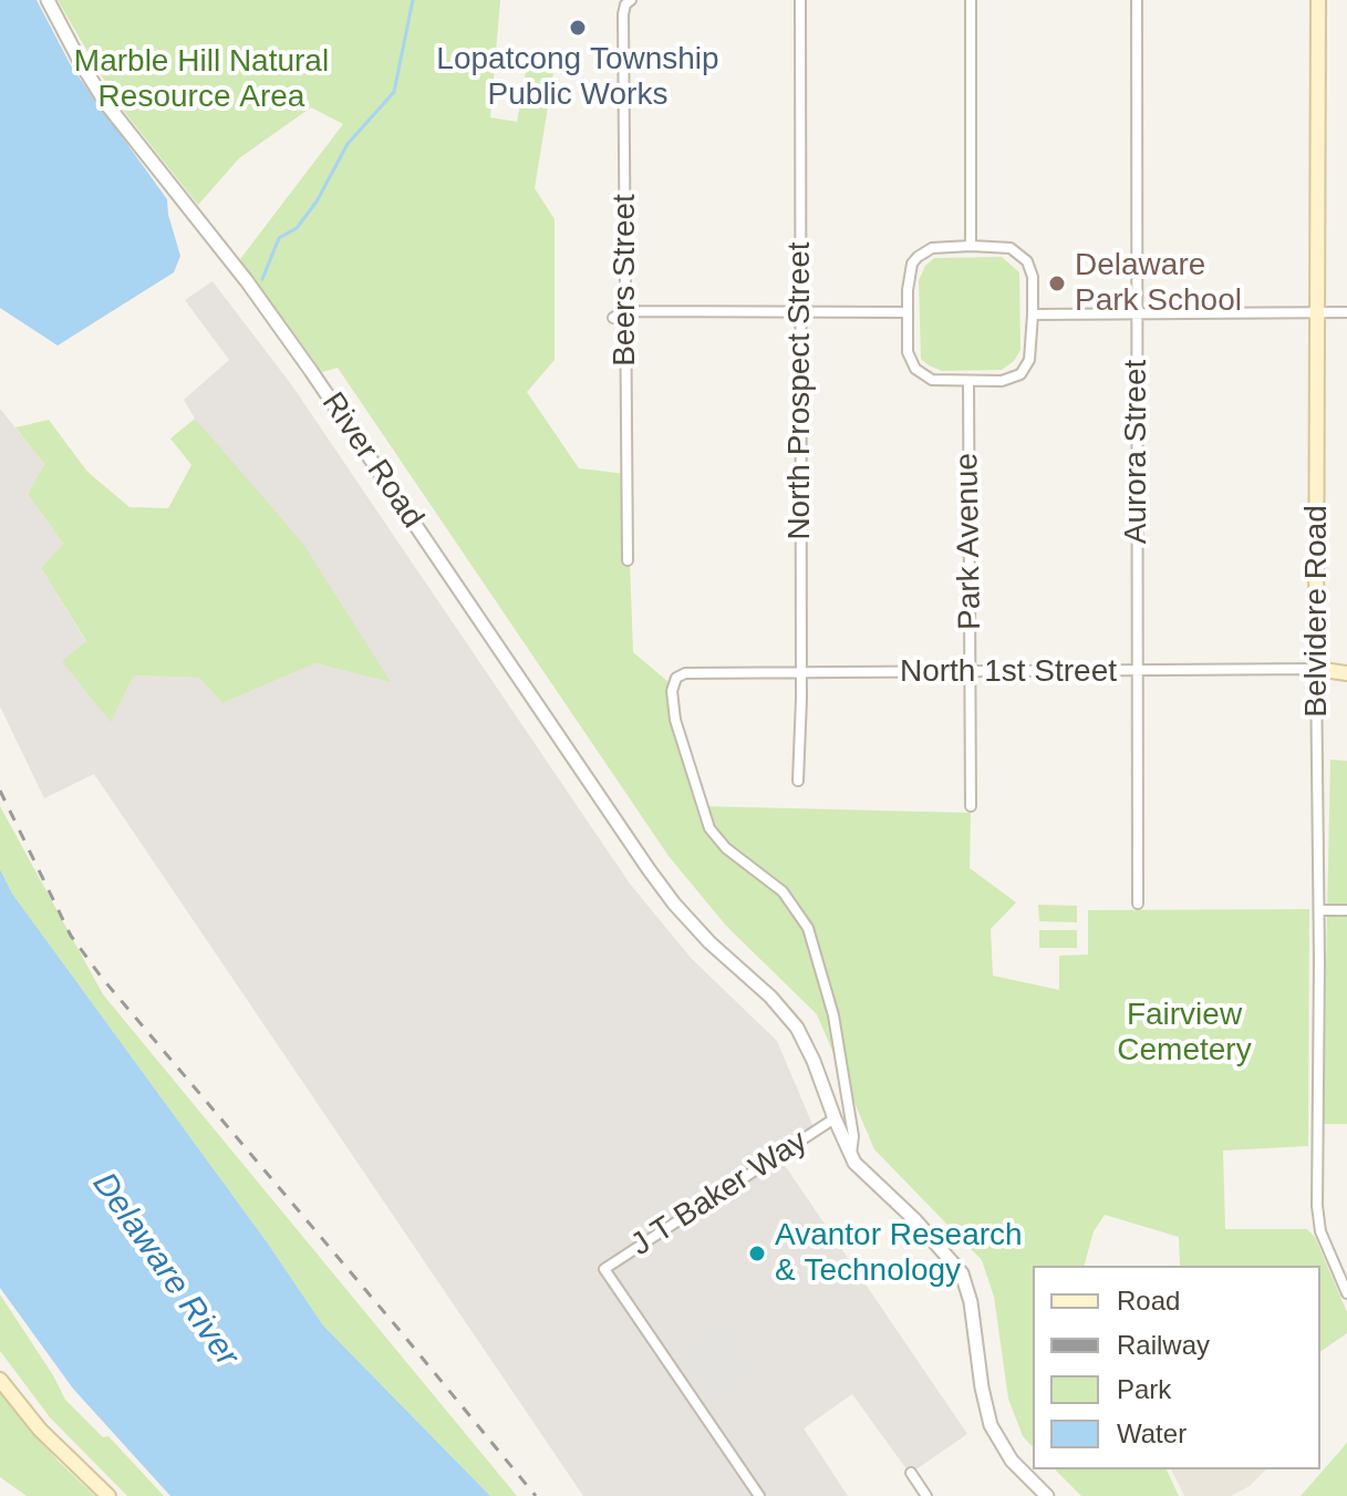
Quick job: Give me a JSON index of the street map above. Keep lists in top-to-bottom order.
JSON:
{
  "streets": {
    "main road": ["Belvidere Road", "North 1st Street"],
    "street": [
      "Beers Street",
      "North Prospect Street",
      "Aurora Street",
      "River Road",
      "Park Avenue",
      "J T Baker Way"
    ]
  },
  "crossings": [
    ["North Prospect Street", "North 1st Street"],
    ["Aurora Street", "North 1st Street"],
    ["River Road", "North 1st Street"],
    ["River Road", "J T Baker Way"],
    ["Park Avenue", "North 1st Street"],
    ["Belvidere Road", "North 1st Street"]
  ],
  "water": ["Delaware River"],
  "parks": ["Marble Hill Natural Resource Area", "Fairview Cemetery"],
  "places": ["Lopatcong Township Public Works", "Delaware Park School", "Avantor Research & Technology"],
  "legend": [
    "Road",
    "Railway",
    "Park",
    "Water"
  ]
}
